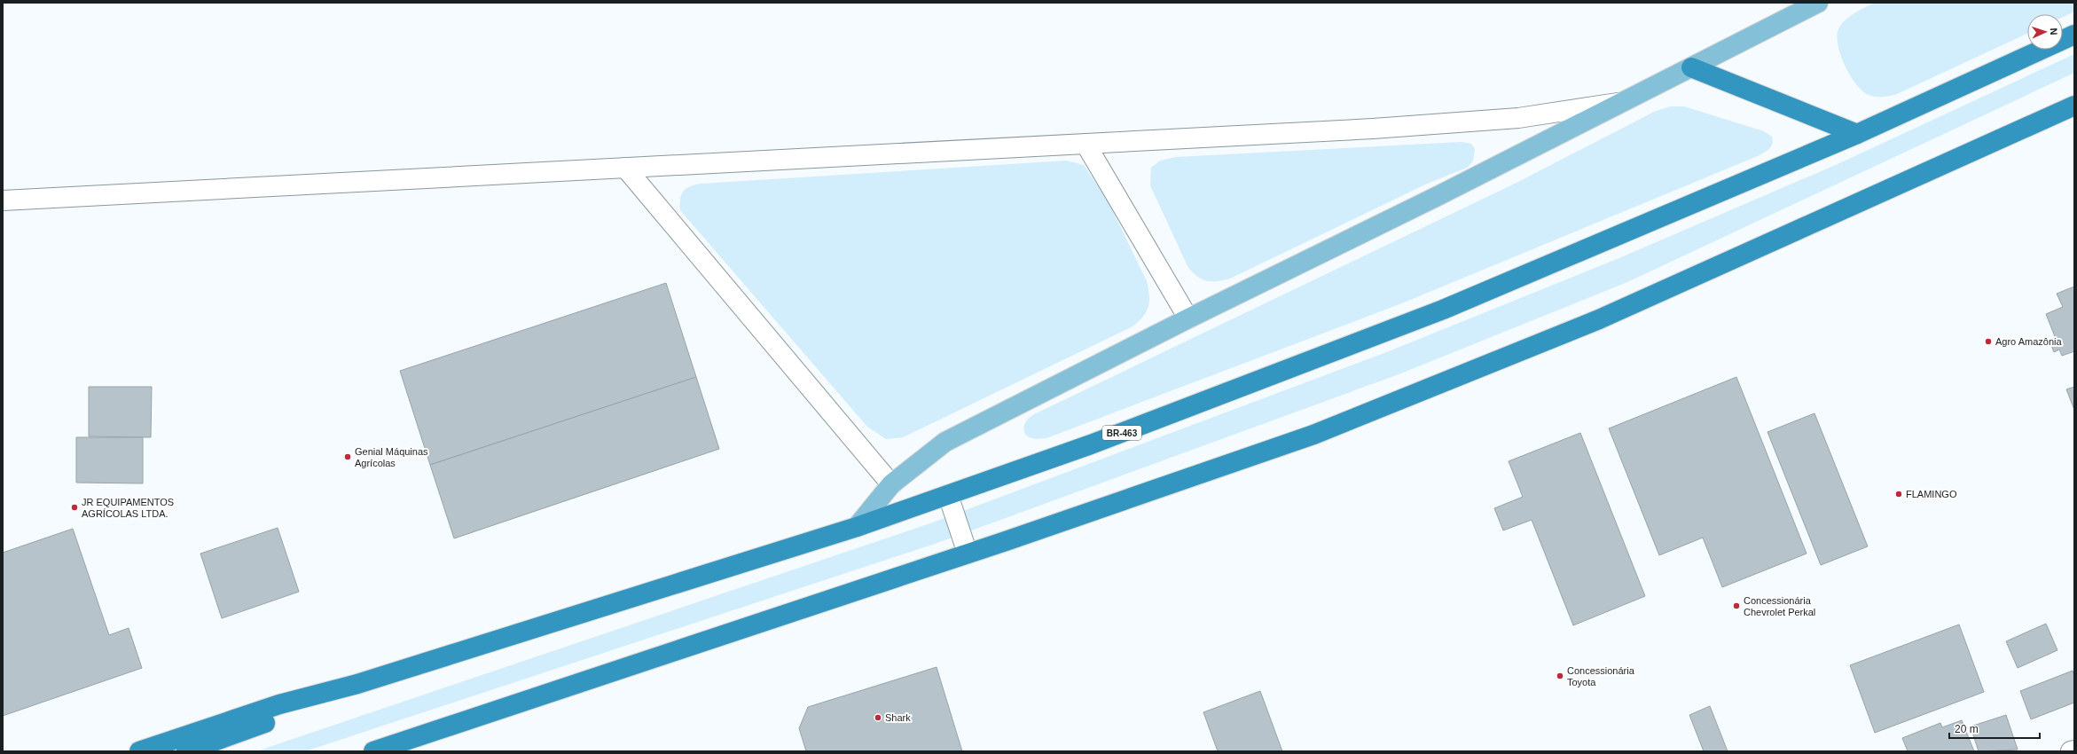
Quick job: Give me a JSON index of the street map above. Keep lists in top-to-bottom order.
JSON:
{
  "streets": {
    "highway": ["BR-463"]
  },
  "places": [
    "Agro Amazônia",
    "Genial Máquinas Agrícolas",
    "FLAMINGO",
    "JR EQUIPAMENTOS AGRÍCOLAS LTDA.",
    "Concessionária Chevrolet Perkal",
    "Concessionária Toyota",
    "Shark"
  ],
  "scale_bar": "20 m",
  "north": "right"
}
